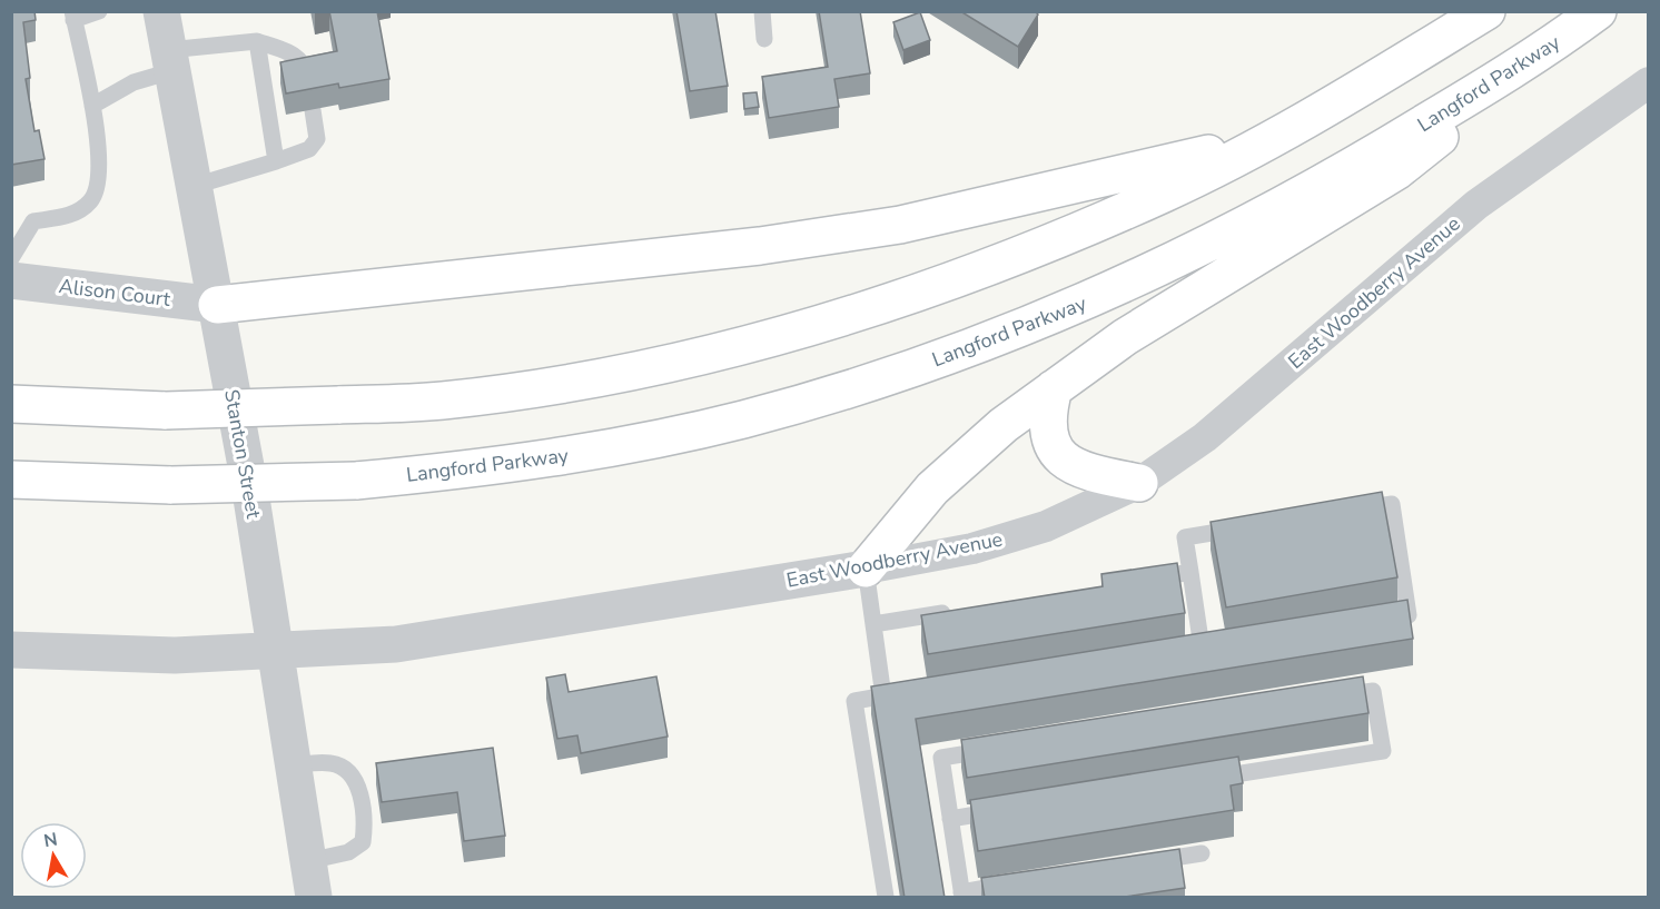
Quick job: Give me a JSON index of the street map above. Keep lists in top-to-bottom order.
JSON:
{
  "streets": {
    "highway": ["Langford Parkway"],
    "street": ["Alison Court", "East Woodberry Avenue", "Stanton Street"]
  },
  "crossings": [
    ["Alison Court", "Stanton Street"],
    ["East Woodberry Avenue", "Stanton Street"]
  ],
  "north": "top"
}
